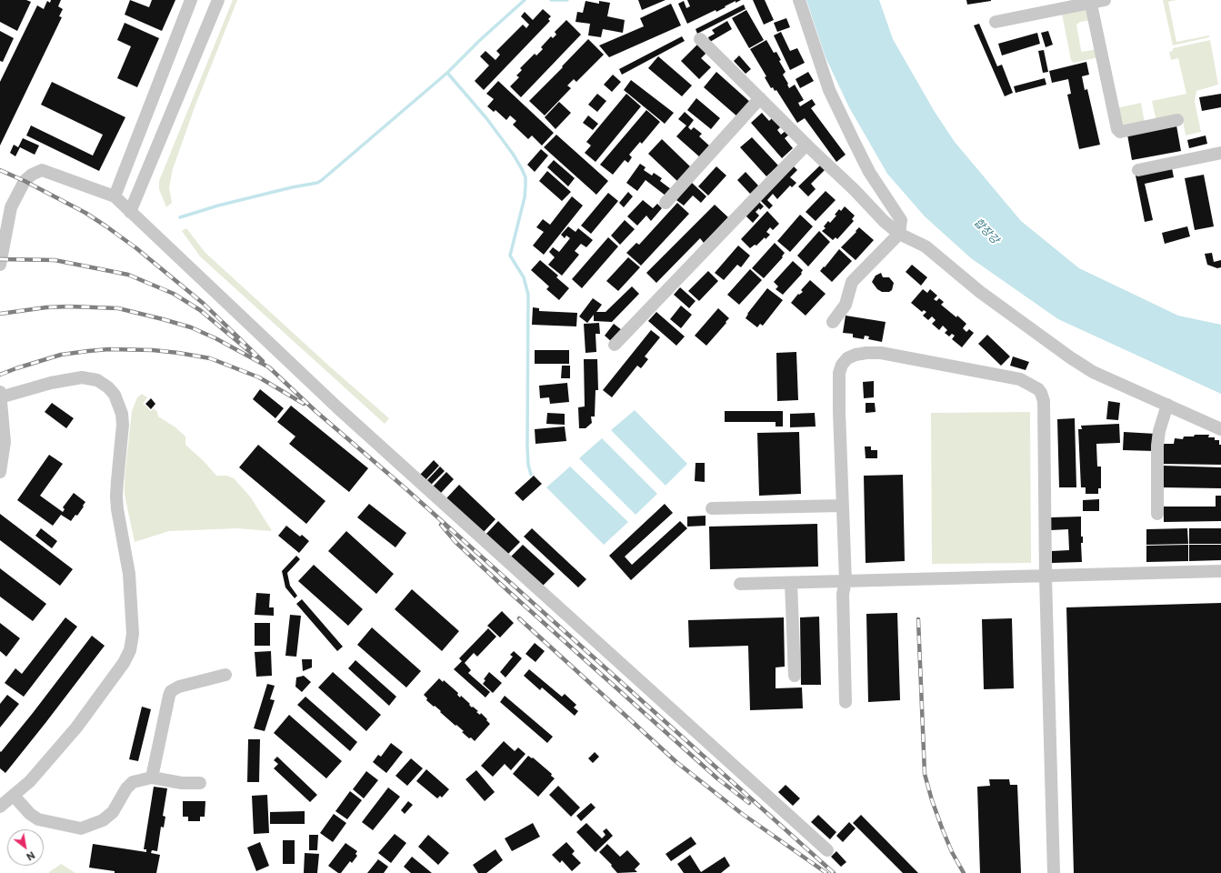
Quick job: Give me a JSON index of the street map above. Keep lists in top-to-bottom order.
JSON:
{
  "water": ["합장강"],
  "north": "bottom right"
}
